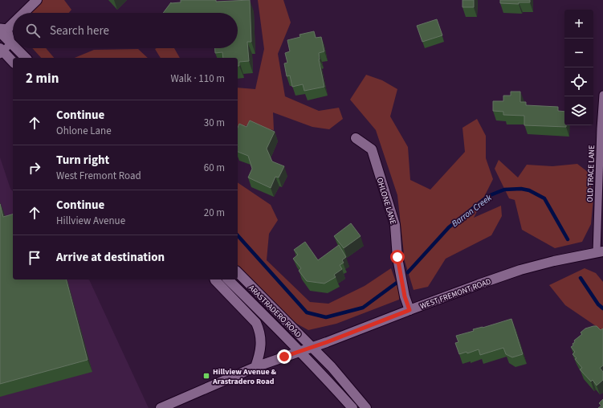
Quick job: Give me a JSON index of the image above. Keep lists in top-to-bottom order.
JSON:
{
  "streets": {
    "street": ["OHLONE LANE", "WEST FREMONT ROAD", "ARASTRADERO ROAD"],
    "lane": ["OLD TRACE LANE"]
  },
  "crossings": [
    ["OLD TRACE LANE", "WEST FREMONT ROAD"],
    ["OHLONE LANE", "WEST FREMONT ROAD"],
    ["WEST FREMONT ROAD", "ARASTRADERO ROAD"]
  ],
  "water": ["Barron Creek"],
  "places": {
    "transit": ["Hillview Avenue & Arastradero Road"]
  },
  "page": {
    "map_buttons": ["+", "−"],
    "search": "Search here",
    "heading": ["2 min", "Walk · 110 m"],
    "list": [
      ["Continue", "Ohlone Lane", "30 m"],
      ["Turn right", "West Fremont Road", "60 m"],
      ["Continue", "Hillview Avenue", "20 m"],
      "Arrive at destination"
    ]
  }
}
